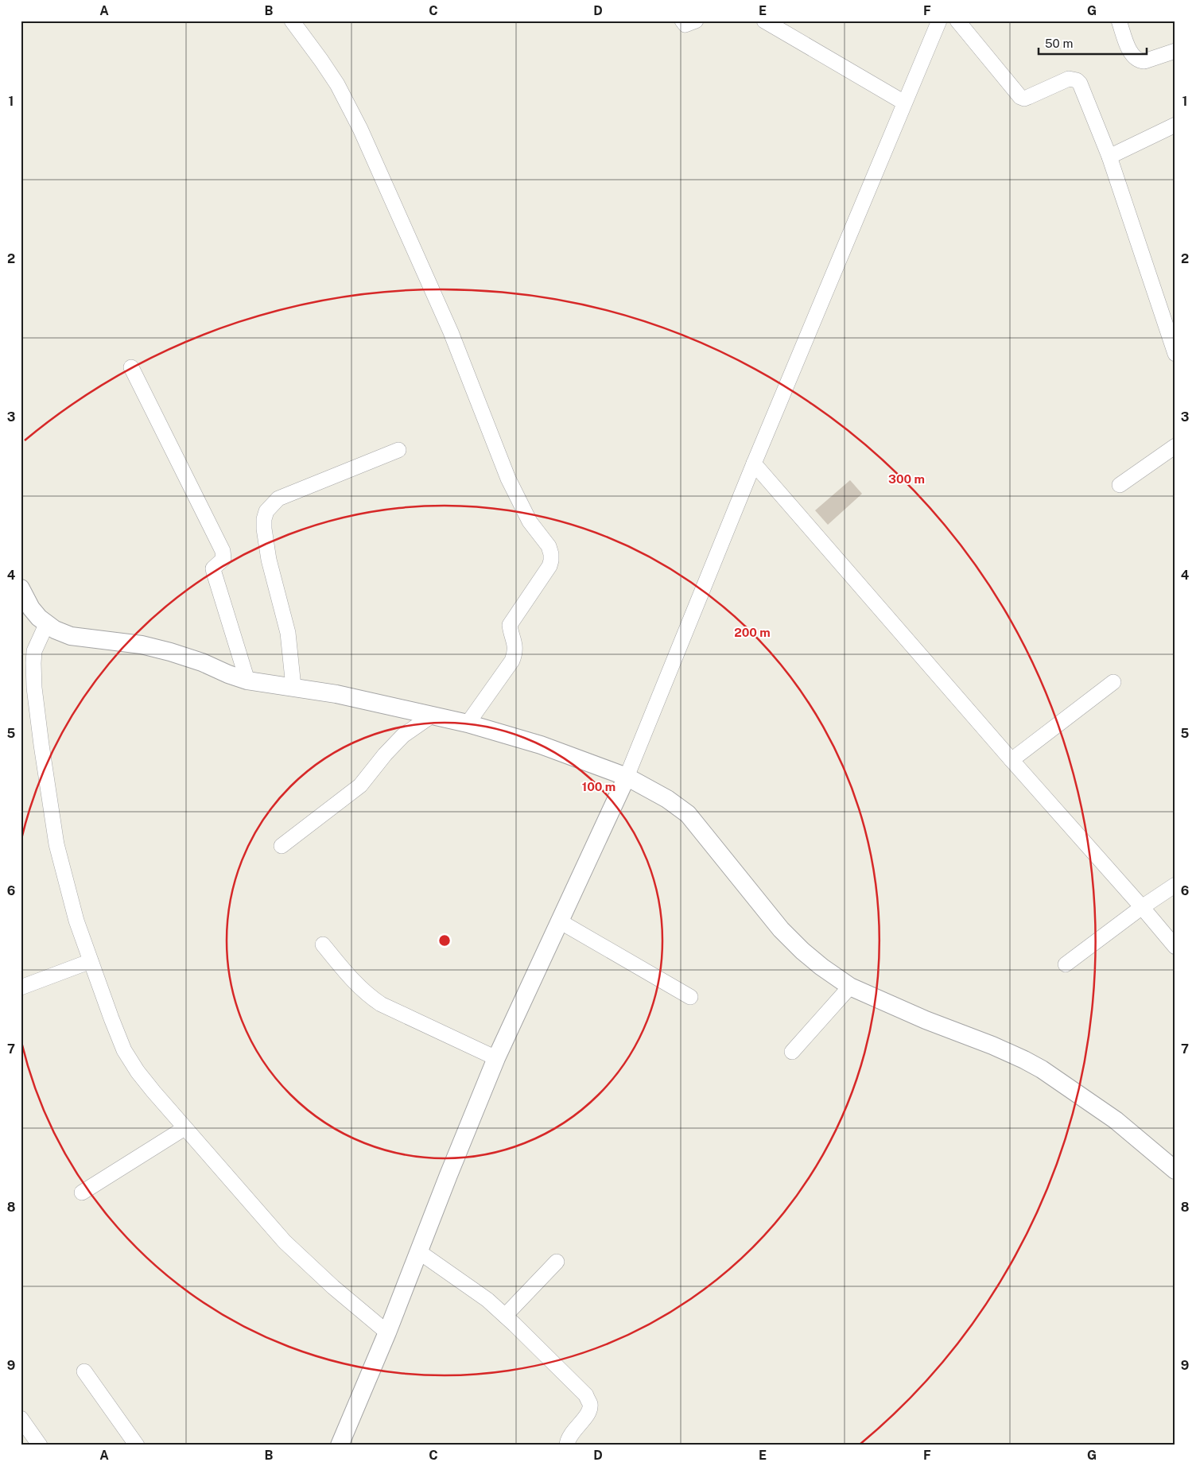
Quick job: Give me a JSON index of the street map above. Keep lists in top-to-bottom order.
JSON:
{
  "scale_bar": "50 m",
  "grid": {
    "columns": [
      "A",
      "B",
      "C",
      "D",
      "E",
      "F",
      "G"
    ],
    "rows": [
      "1",
      "2",
      "3",
      "4",
      "5",
      "6",
      "7",
      "8",
      "9"
    ]
  },
  "rings": ["300 m", "200 m", "100 m"]
}
